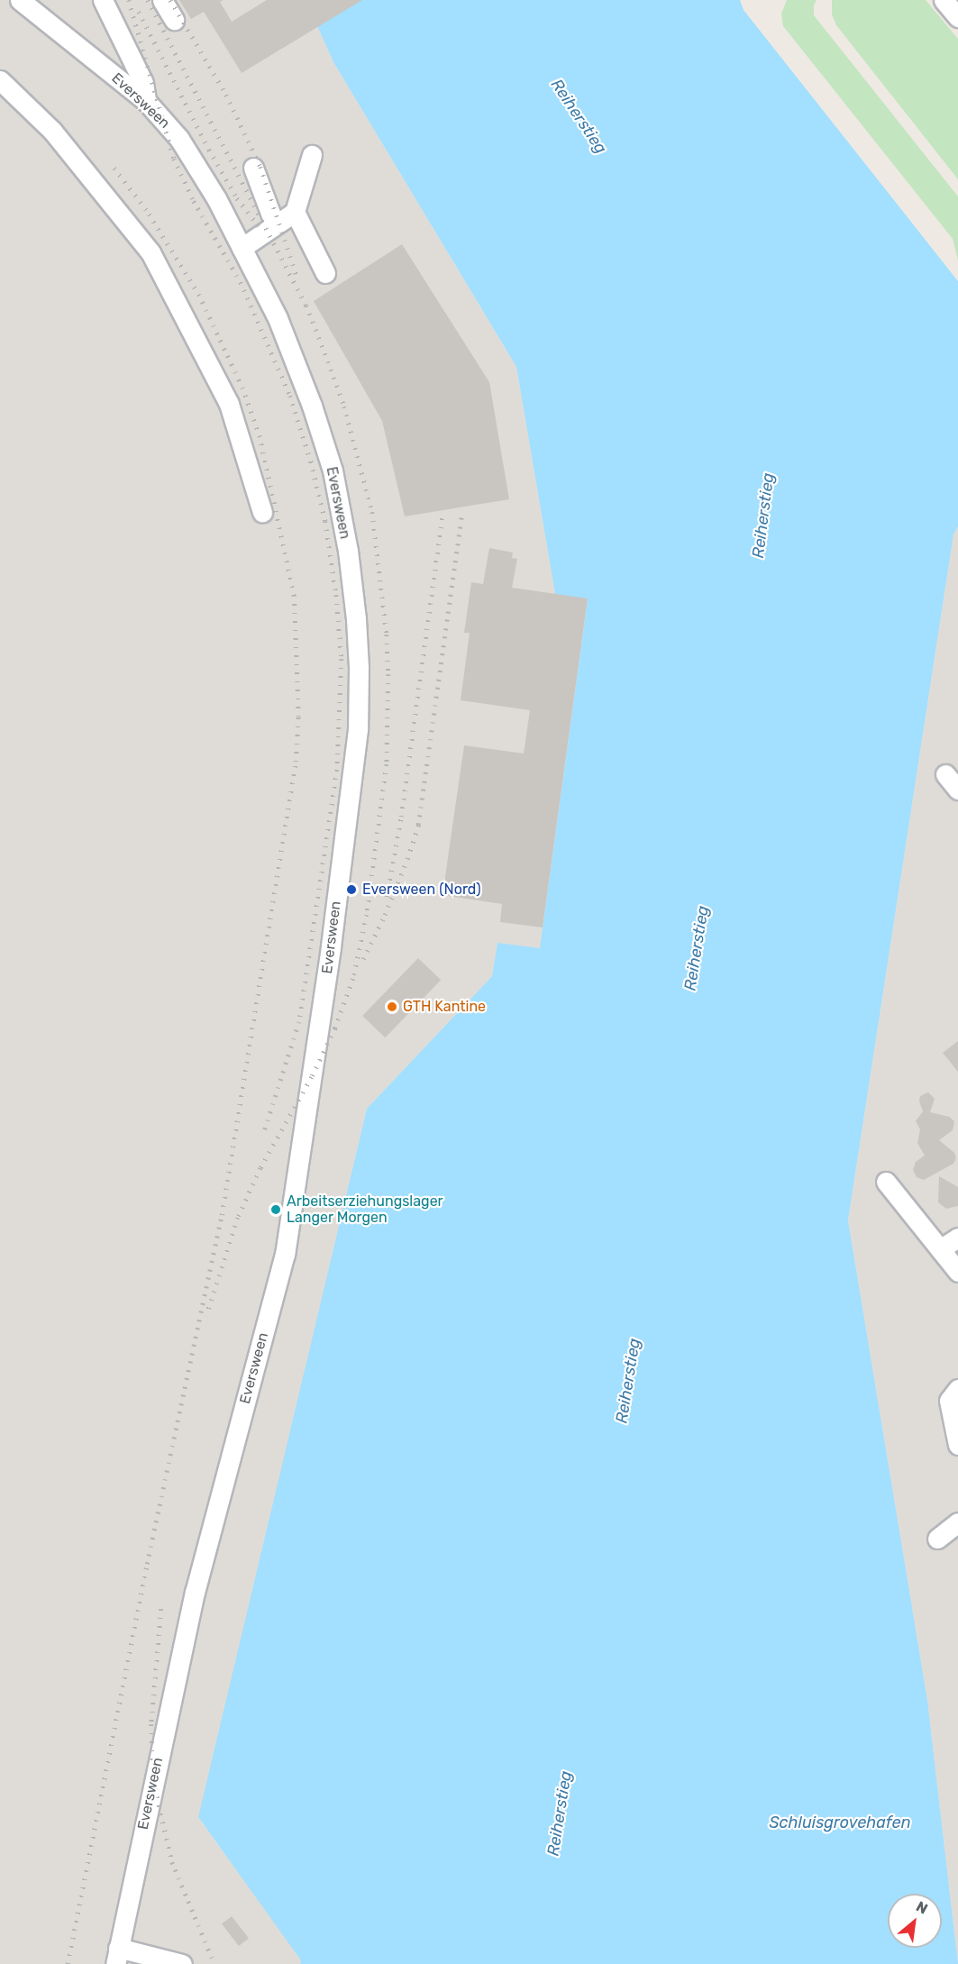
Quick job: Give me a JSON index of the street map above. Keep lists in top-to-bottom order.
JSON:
{
  "streets": {
    "street": ["Eversween"]
  },
  "water": ["Reiherstieg", "Schluisgrovehafen"],
  "places": ["Eversween (Nord)", "GTH Kantine", "Arbeitserziehungslager Langer Morgen"],
  "north": "top right"
}
